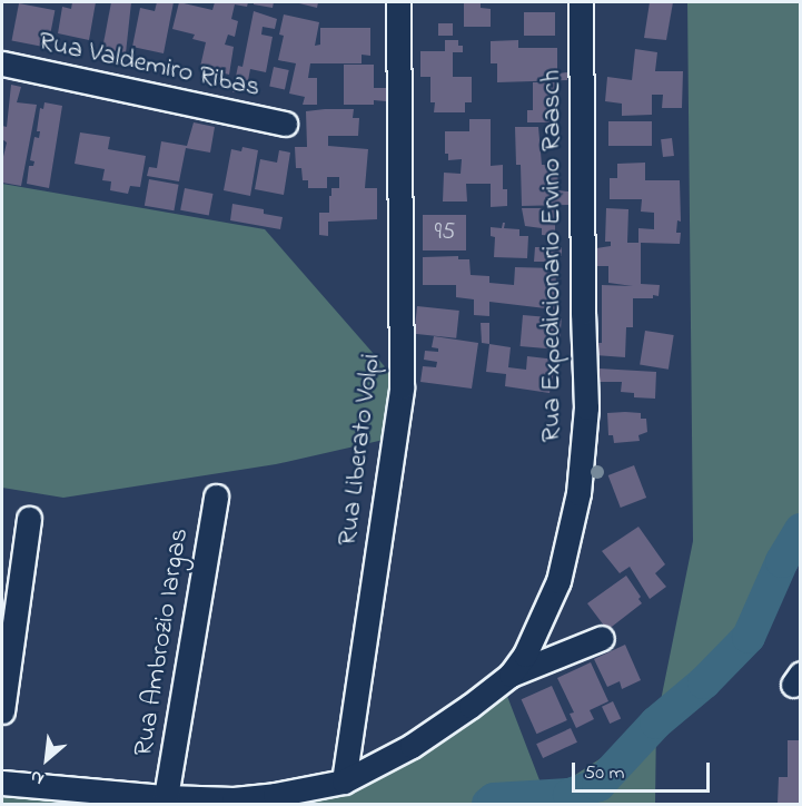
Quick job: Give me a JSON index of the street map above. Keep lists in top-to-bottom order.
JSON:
{
  "streets": {
    "street": [
      "Rua Valdemiro Ribas",
      "Rua Expedicionario Ervino Raasch",
      "Rua Liberato Volpi",
      "Rua Ambrozio Iargas"
    ]
  },
  "crossings": [
    ["Rua Expedicionario Ervino Raasch", "Rua Liberato Volpi"],
    ["Rua Expedicionario Ervino Raasch", "Rua Ambrozio Iargas"]
  ],
  "house_numbers": ["95"],
  "scale_bar": "50 m",
  "north": "bottom left"
}
